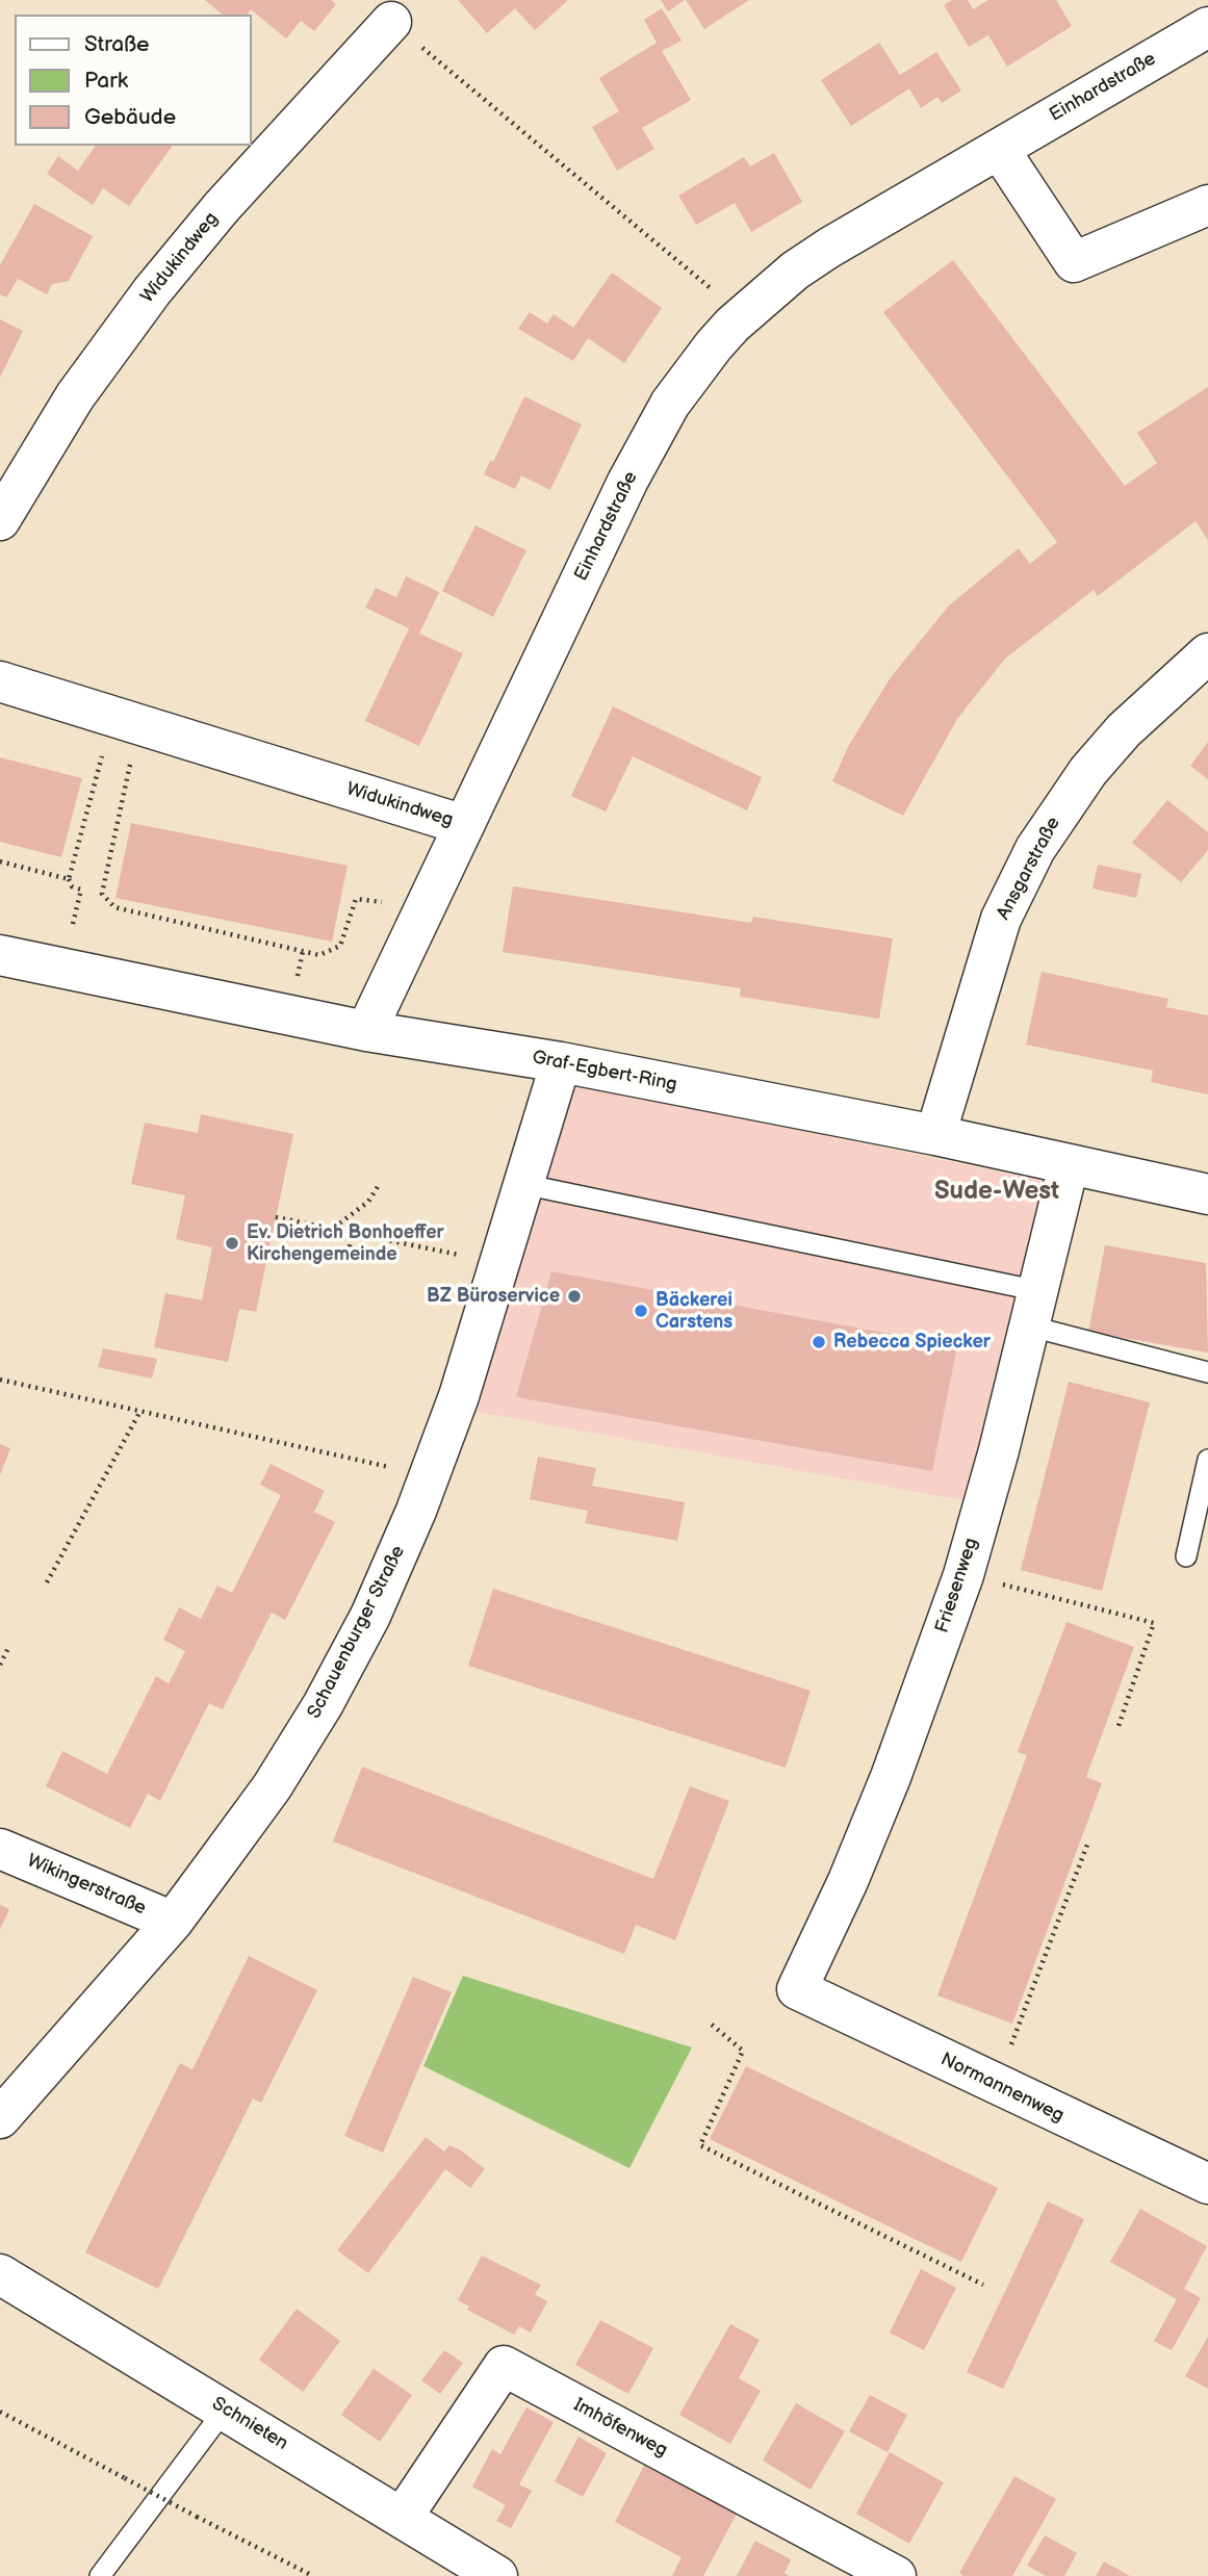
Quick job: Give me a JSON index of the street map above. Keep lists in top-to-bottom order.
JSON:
{
  "streets": {
    "street": [
      "Einhardstraße",
      "Widukindweg",
      "Ansgarstraße",
      "Graf-Egbert-Ring",
      "Friesenweg",
      "Schauenburger Straße",
      "Wikingerstraße",
      "Normannenweg",
      "Schnieten",
      "Imhöfenweg"
    ]
  },
  "crossings": [
    ["Einhardstraße", "Widukindweg"],
    ["Einhardstraße", "Graf-Egbert-Ring"],
    ["Ansgarstraße", "Graf-Egbert-Ring"],
    ["Graf-Egbert-Ring", "Friesenweg"],
    ["Graf-Egbert-Ring", "Schauenburger Straße"],
    ["Friesenweg", "Normannenweg"],
    ["Schauenburger Straße", "Wikingerstraße"],
    ["Schnieten", "Imhöfenweg"]
  ],
  "districts": ["Sude-West"],
  "places": [
    "Ev. Dietrich Bonhoeffer Kirchengemeinde",
    "BZ Büroservice",
    "Bäckerei Carstens",
    "Rebecca Spiecker"
  ],
  "legend": ["Straße", "Park", "Gebäude"]
}
